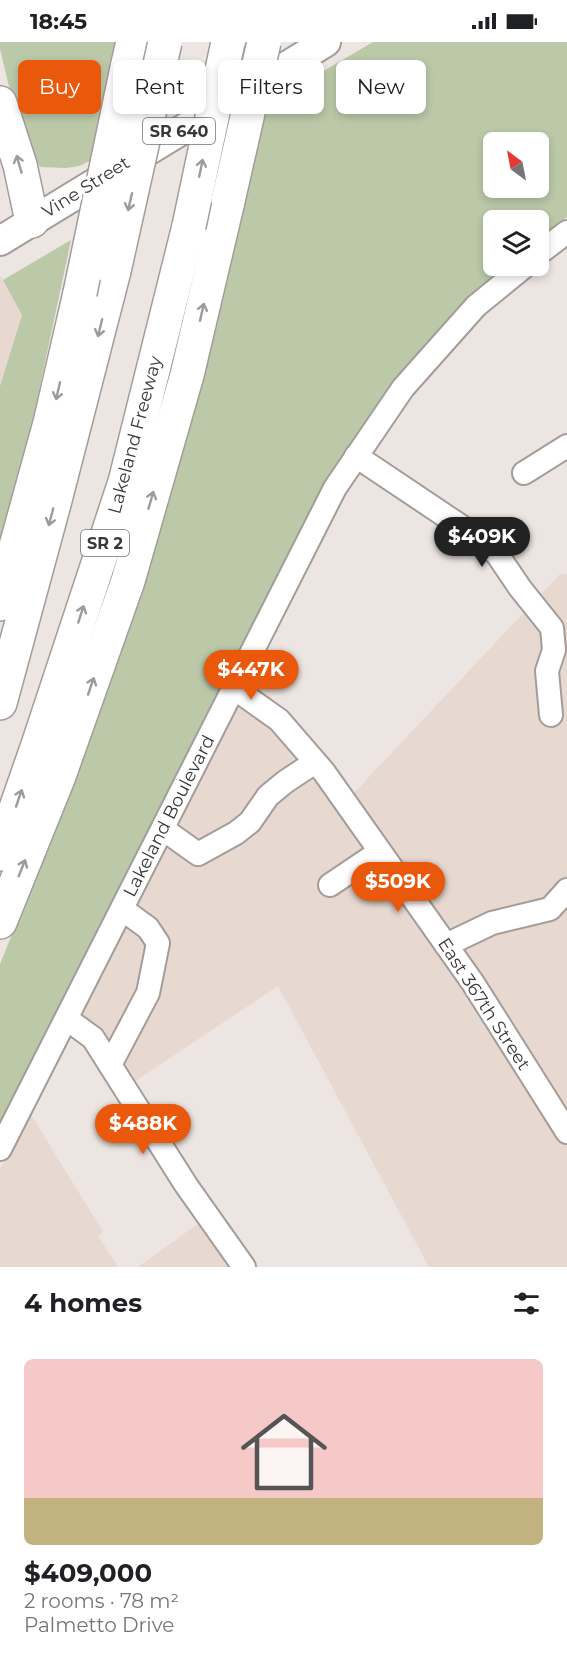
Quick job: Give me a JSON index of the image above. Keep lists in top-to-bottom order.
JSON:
{
  "streets": {
    "highway": ["Lakeland Freeway", "SR 2"],
    "main road": ["SR 640", "Vine Street"],
    "street": ["Lakeland Boulevard", "East 367th Street"]
  },
  "crossings": [
    ["Lakeland Boulevard", "East 367th Street"]
  ],
  "north": "top left",
  "page": {
    "status": "18:45",
    "chip": [
      "Buy",
      "Rent",
      "Filters",
      "New"
    ],
    "price": [
      "$409K",
      "$447K",
      "$509K",
      "$488K"
    ],
    "heading": "4 homes",
    "list": [
      {
        "name": "$409,000",
        "note": "2 rooms · 78 m² · Palmetto Drive"
      }
    ]
  }
}
